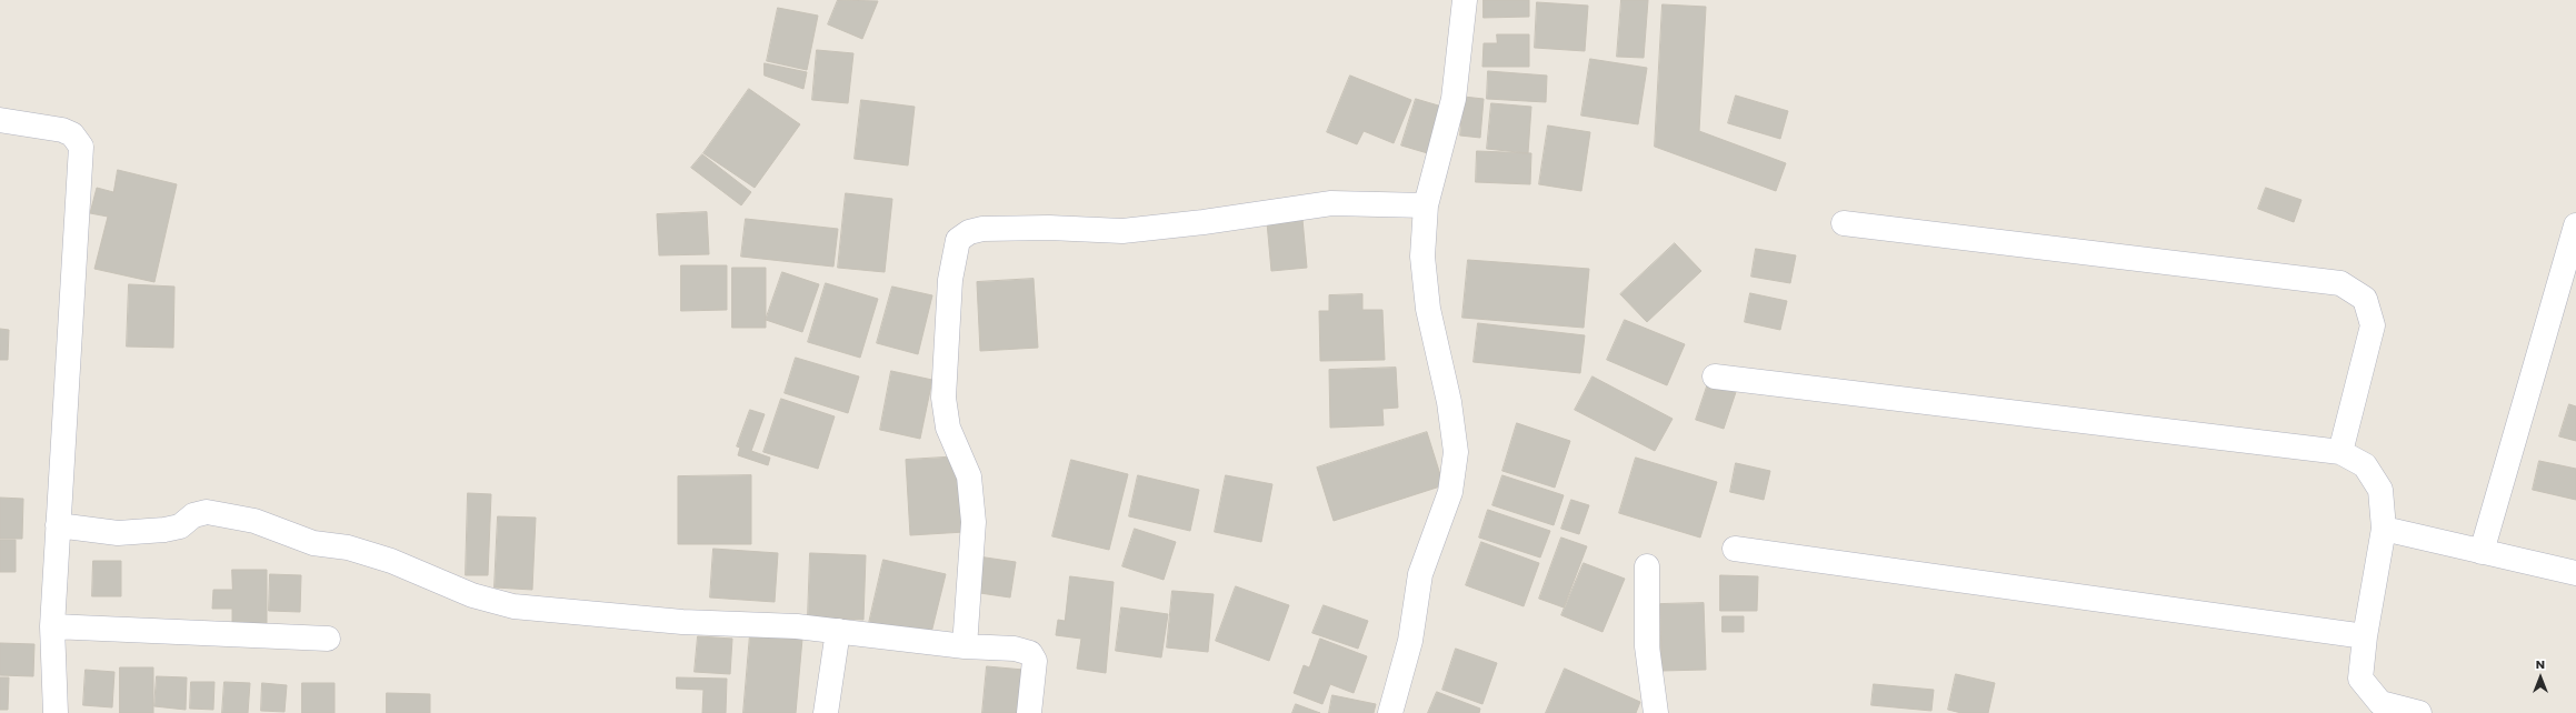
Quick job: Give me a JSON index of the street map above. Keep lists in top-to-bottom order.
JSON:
{
  "north": "top"
}
